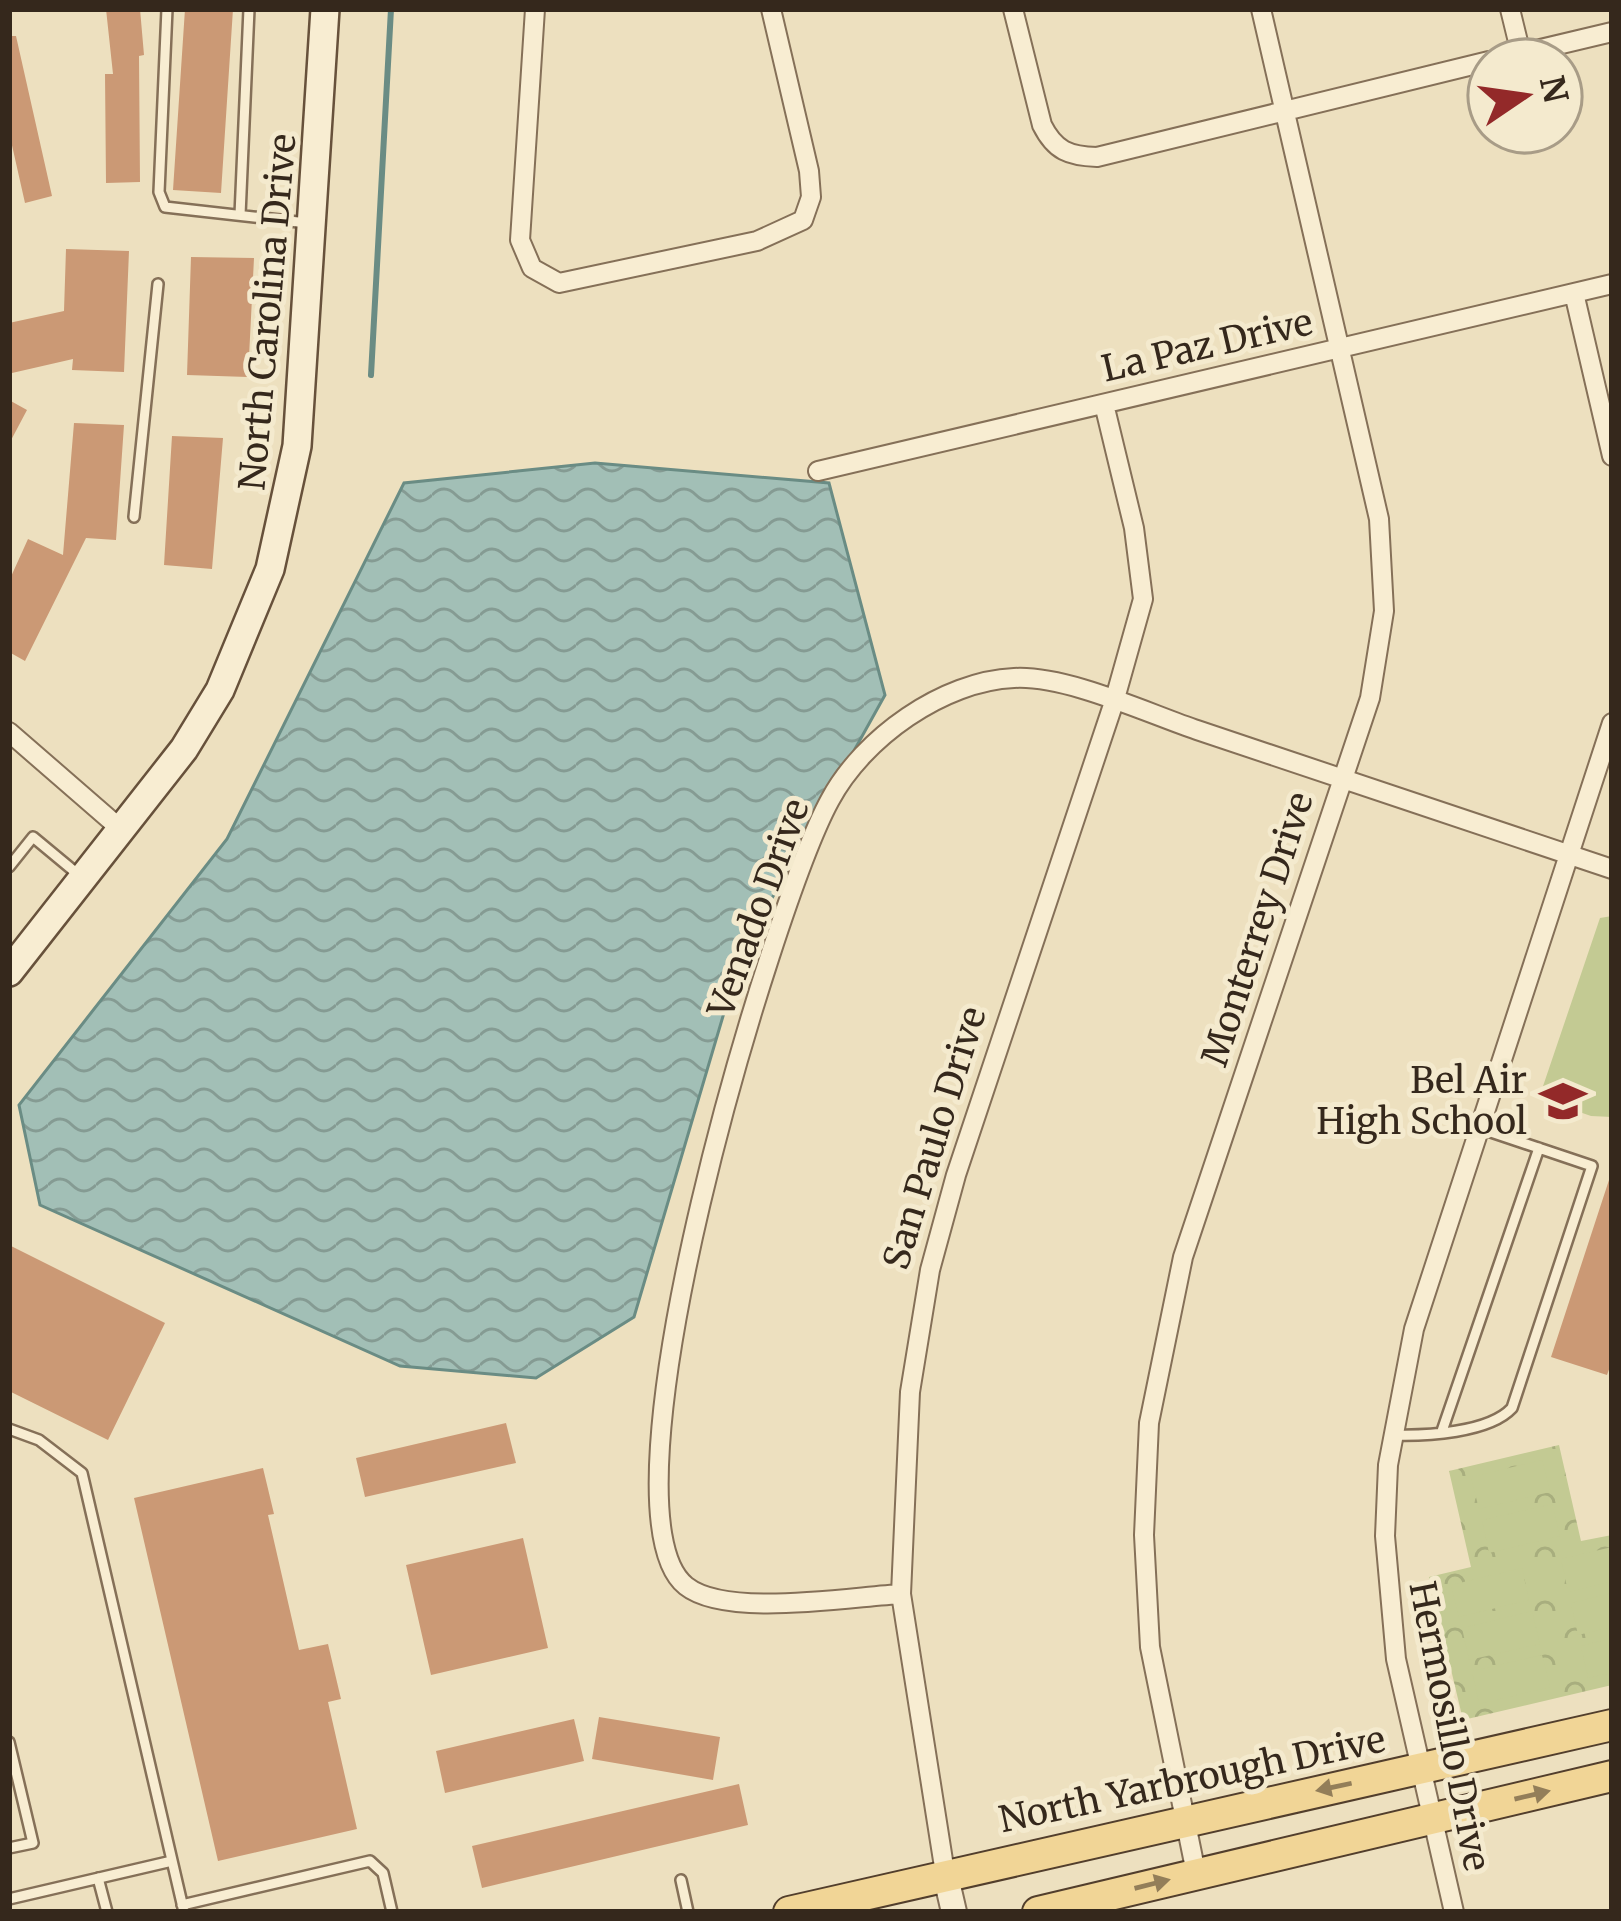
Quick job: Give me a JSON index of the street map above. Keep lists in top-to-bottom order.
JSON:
{
  "streets": {
    "main road": ["North Carolina Drive", "North Yarbrough Drive"],
    "street": [
      "La Paz Drive",
      "Venado Drive",
      "Monterrey Drive",
      "San Paulo Drive",
      "Hermosillo Drive"
    ]
  },
  "crossings": [
    ["La Paz Drive", "Monterrey Drive"],
    ["La Paz Drive", "San Paulo Drive"],
    ["Venado Drive", "Monterrey Drive"],
    ["Venado Drive", "San Paulo Drive"],
    ["Venado Drive", "Hermosillo Drive"],
    ["Monterrey Drive", "North Yarbrough Drive"],
    ["San Paulo Drive", "North Yarbrough Drive"],
    ["Hermosillo Drive", "North Yarbrough Drive"]
  ],
  "places": {
    "school or university": ["Bel Air High School"]
  },
  "north": "right"
}
